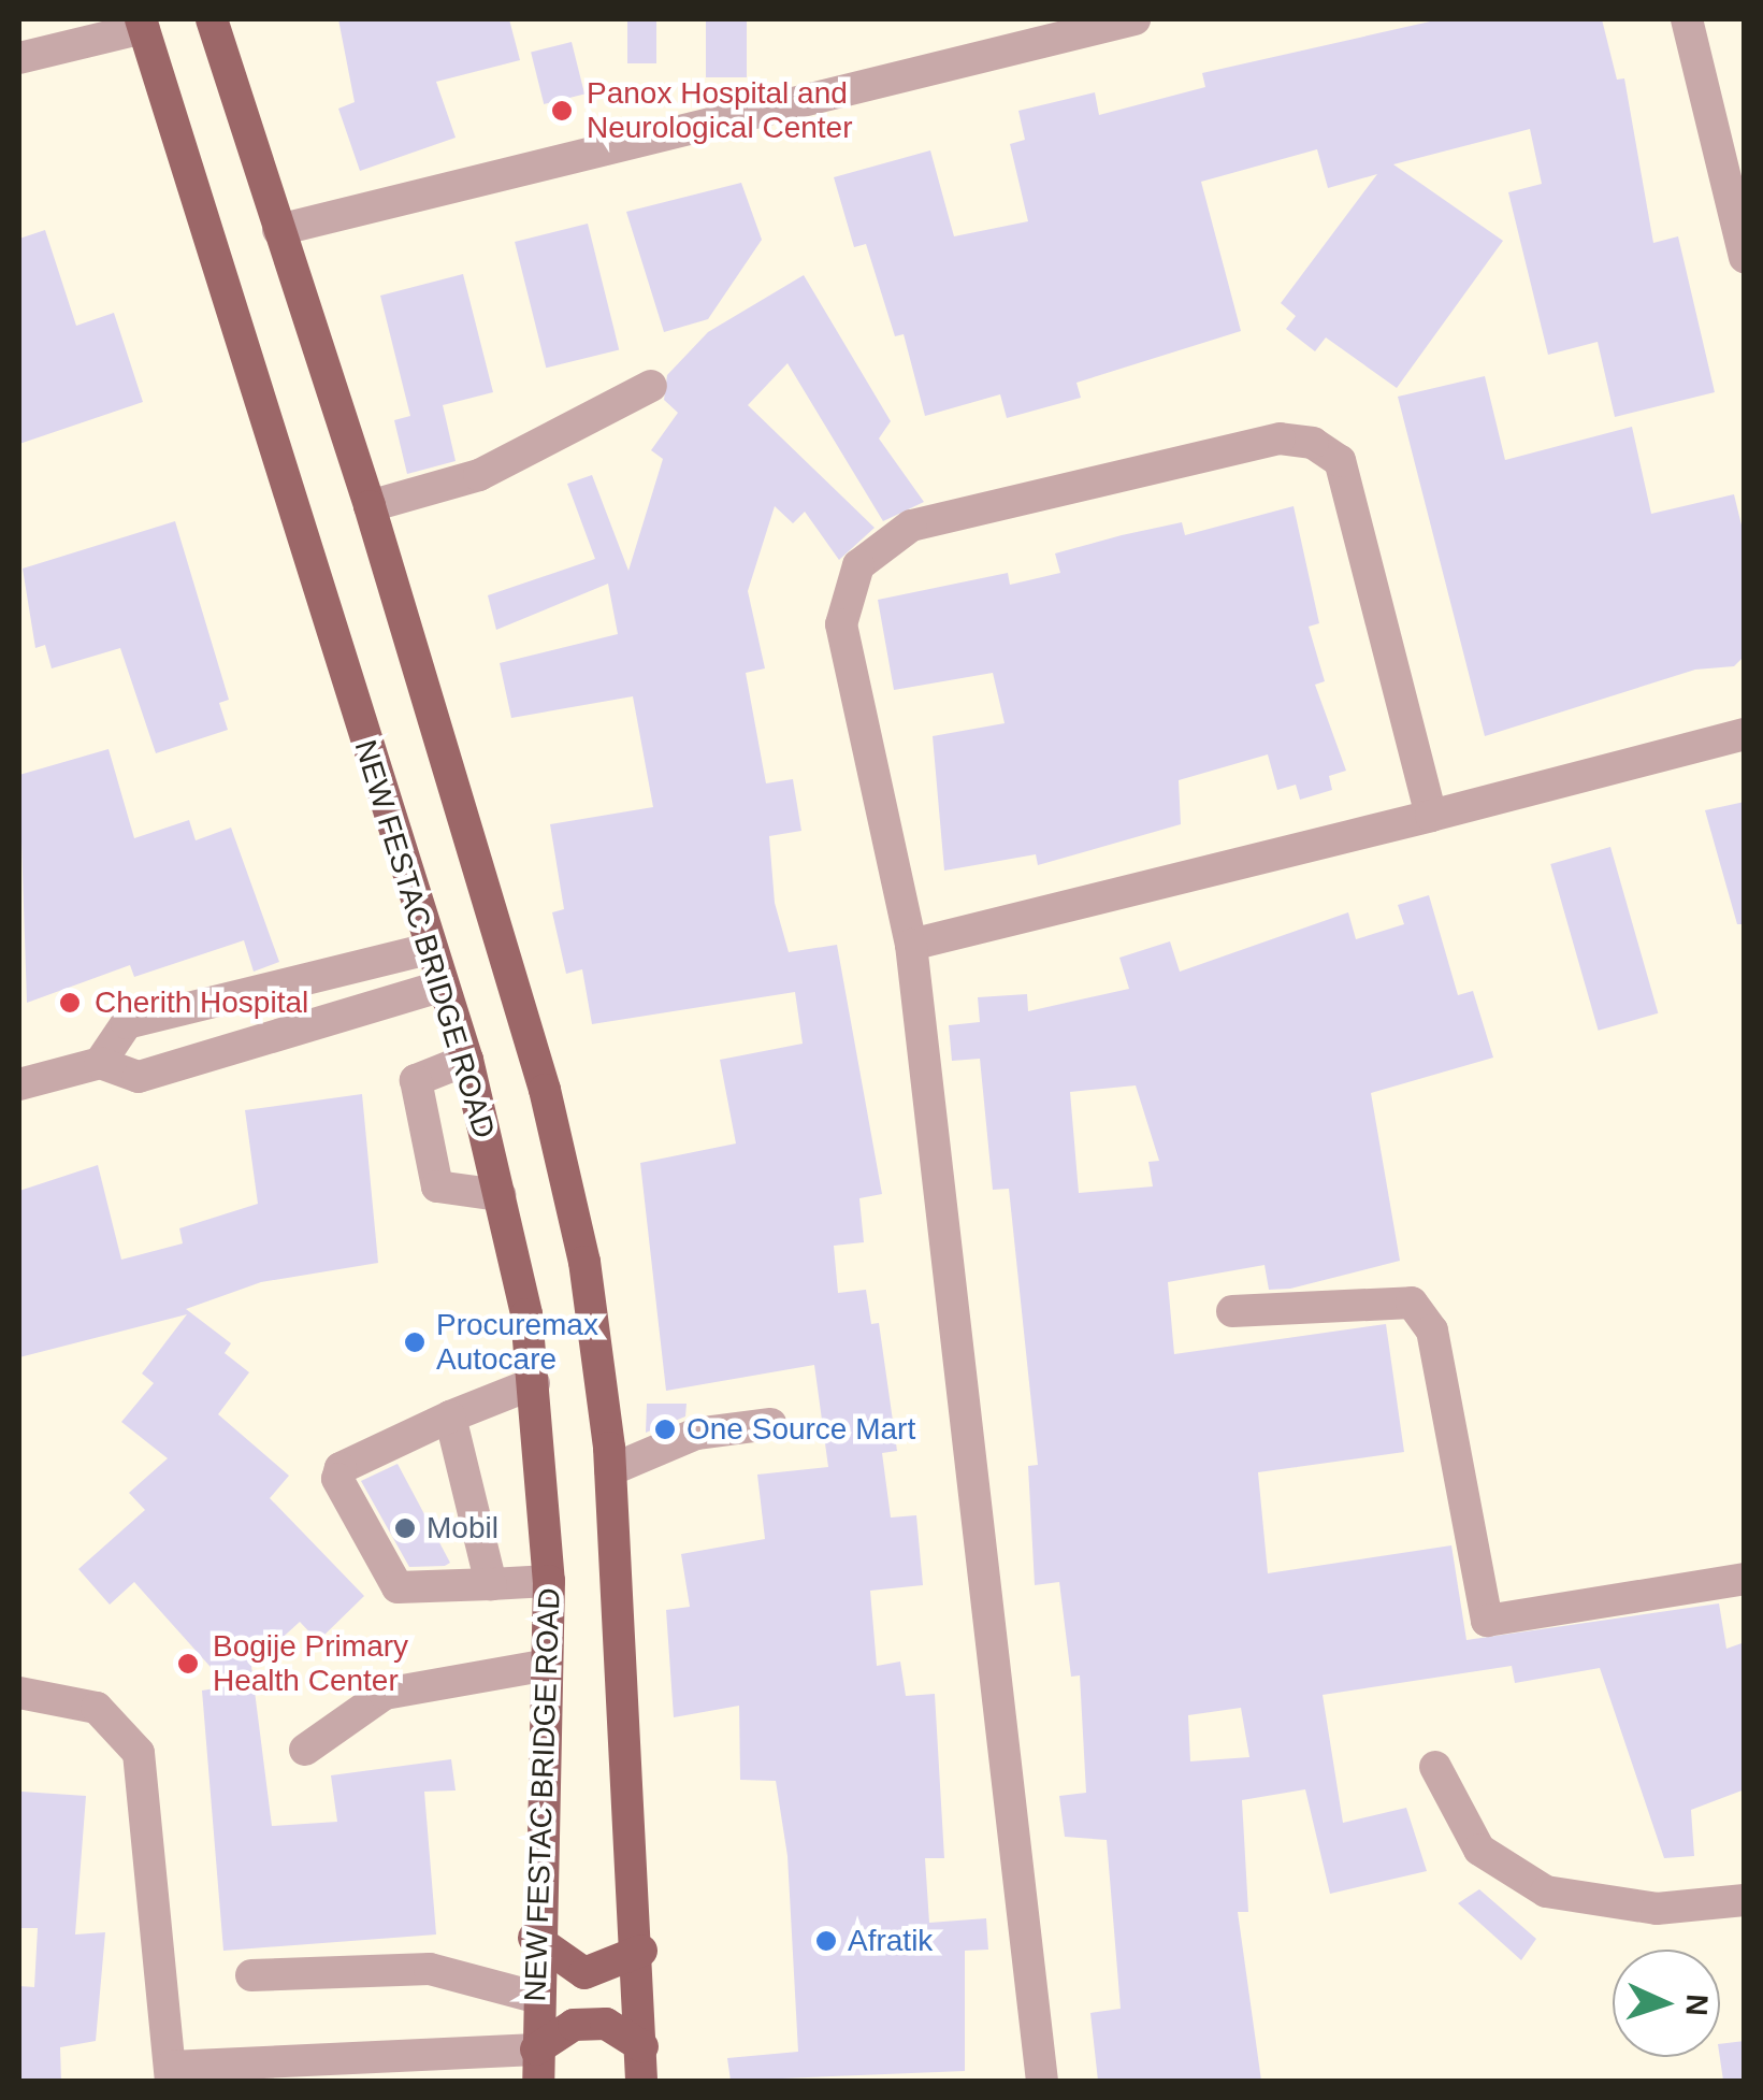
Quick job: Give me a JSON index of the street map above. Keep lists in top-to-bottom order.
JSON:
{
  "streets": {
    "main road": ["NEW FESTAC BRIDGE ROAD"]
  },
  "places": [
    "Panox Hospital and Neurological Center",
    "Cherith Hospital",
    "Procuremax Autocare",
    "One Source Mart",
    "Mobil",
    "Bogije Primary Health Center",
    "Afratik"
  ],
  "north": "right"
}
